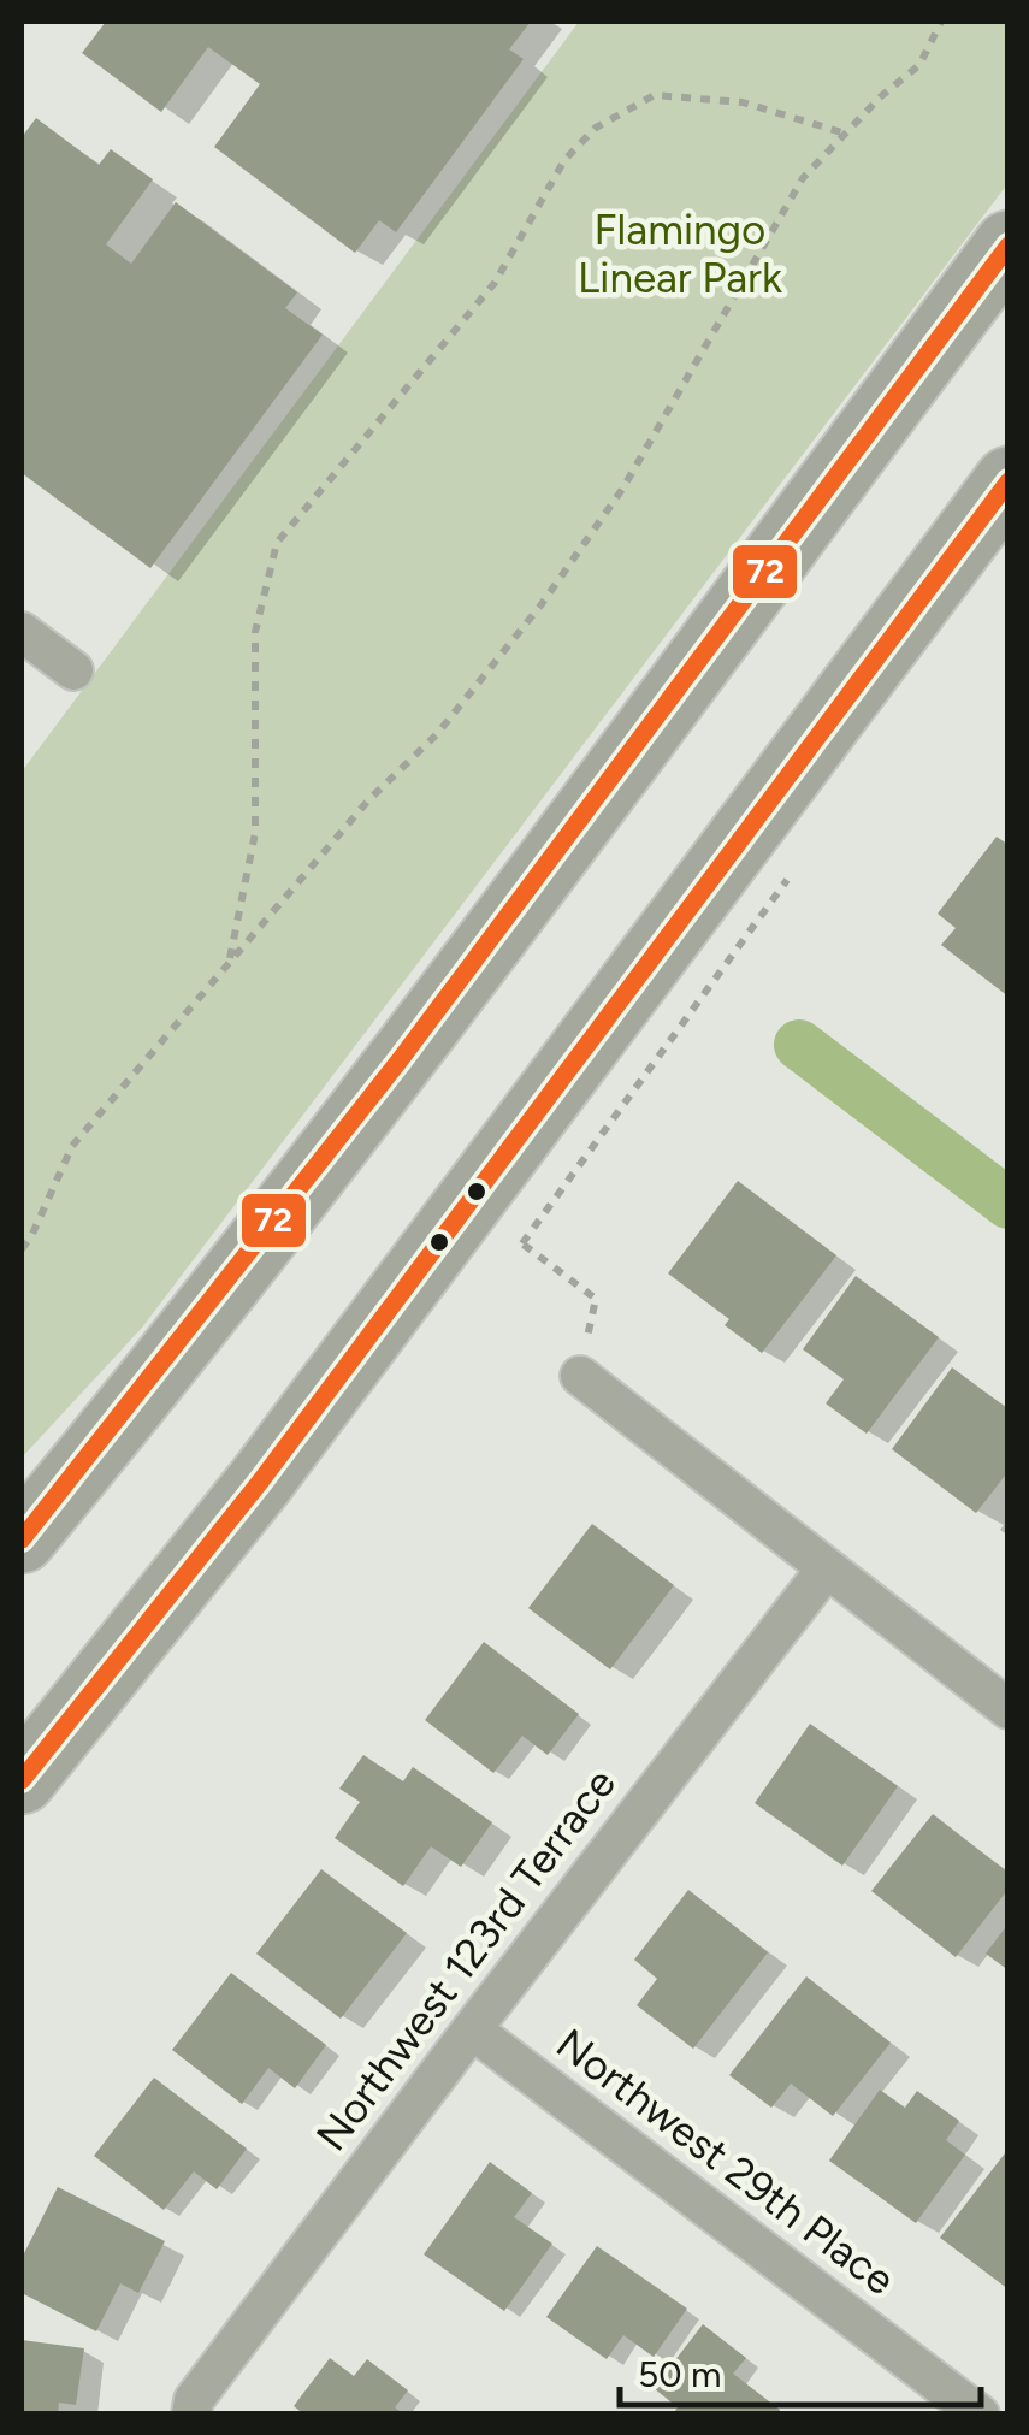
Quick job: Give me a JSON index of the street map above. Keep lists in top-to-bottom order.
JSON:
{
  "streets": {
    "street": ["Northwest 123rd Terrace", "Northwest 29th Place"]
  },
  "crossings": [
    ["Northwest 123rd Terrace", "Northwest 29th Place"]
  ],
  "parks": ["Flamingo Linear Park"],
  "lines": ["transit line 72"],
  "scale_bar": "50 m"
}
